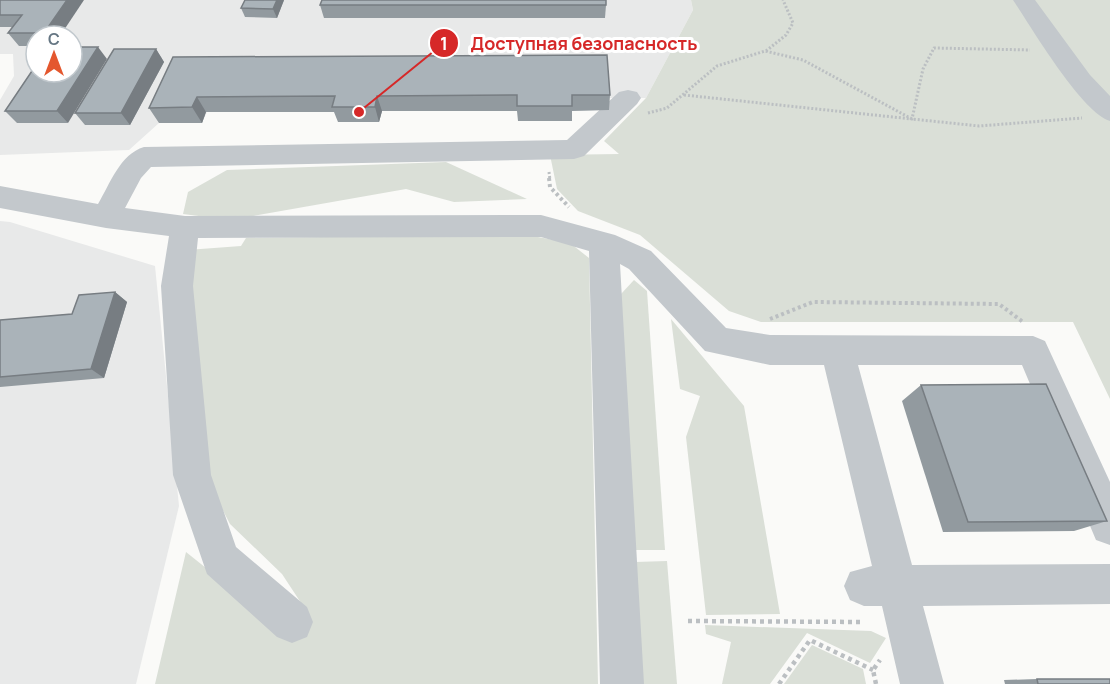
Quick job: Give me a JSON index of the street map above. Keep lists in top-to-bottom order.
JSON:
{
  "places": ["Доступная безопасность"],
  "north": "top"
}
